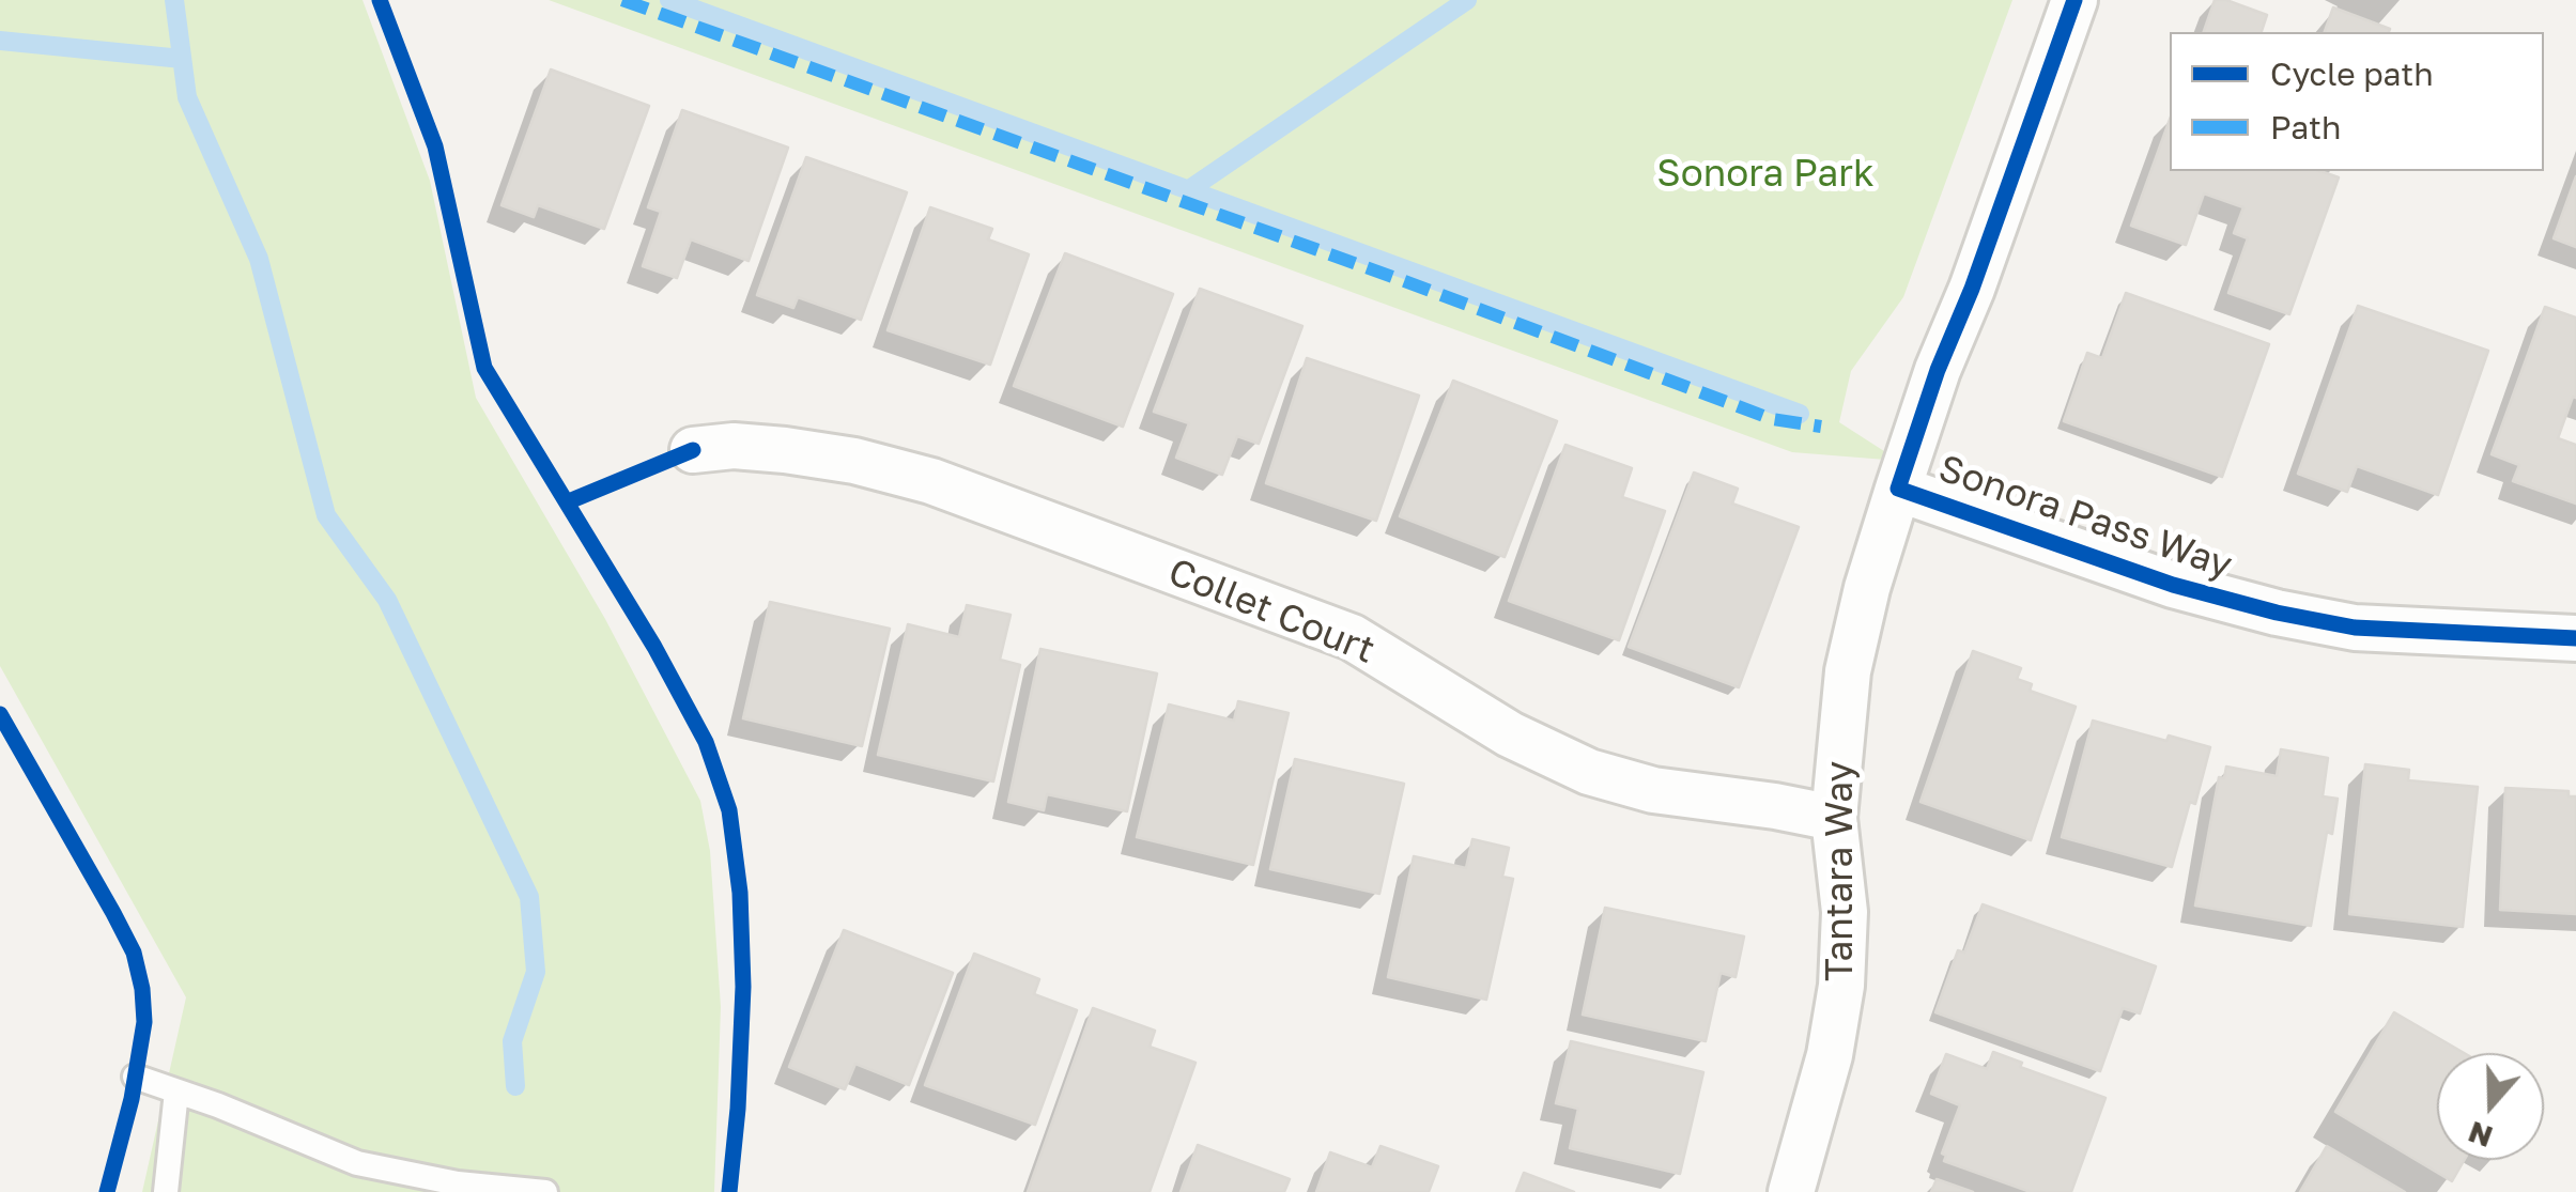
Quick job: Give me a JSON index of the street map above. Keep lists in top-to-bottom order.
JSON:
{
  "streets": {
    "street": ["Sonora Pass Way", "Collet Court", "Tantara Way"]
  },
  "crossings": [
    ["Sonora Pass Way", "Tantara Way"],
    ["Collet Court", "Tantara Way"]
  ],
  "parks": ["Sonora Park"],
  "legend": ["Cycle path", "Path"],
  "north": "bottom"
}
